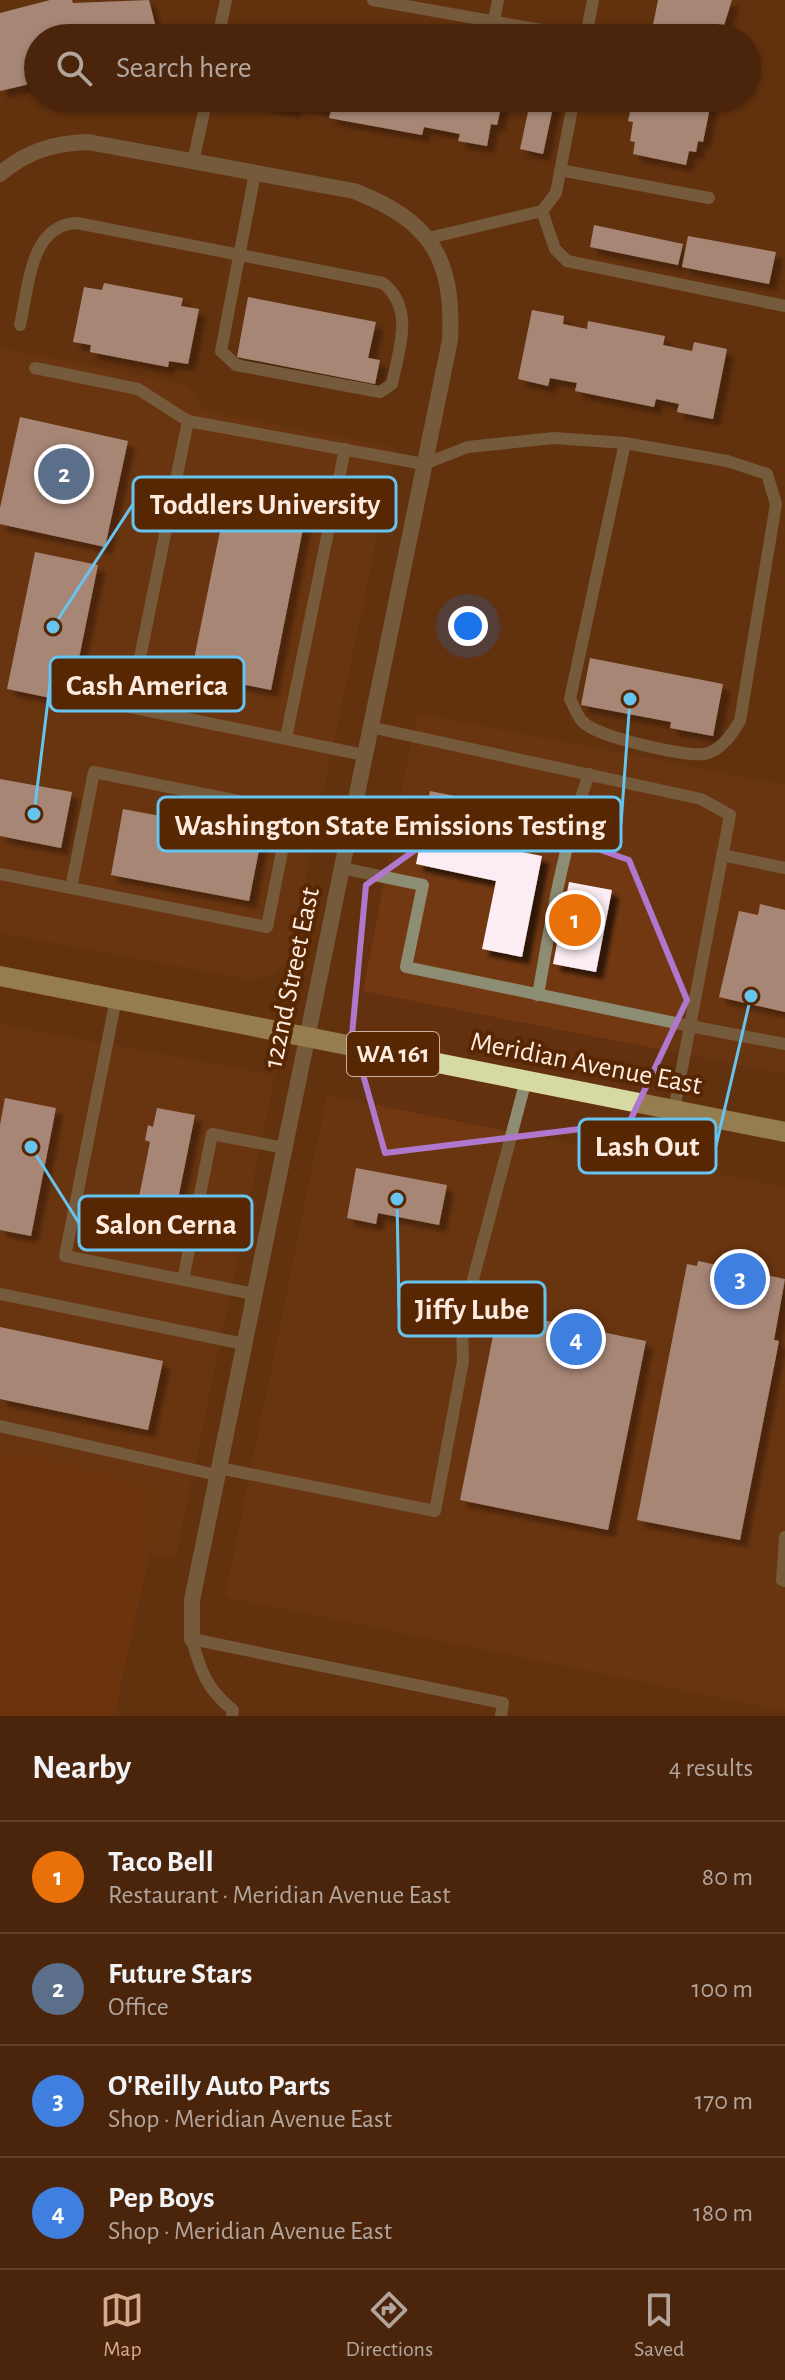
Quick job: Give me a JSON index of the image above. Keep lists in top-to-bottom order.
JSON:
{
  "streets": {
    "main road": ["WA 161", "Meridian Avenue East"],
    "street": ["122nd Street East"]
  },
  "crossings": [
    ["122nd Street East", "Meridian Avenue East"]
  ],
  "places": [
    "Toddlers University",
    "Washington State Emissions Testing",
    "Cash America",
    "Lash Out",
    "Salon Cerna",
    "Jiffy Lube"
  ],
  "page": {
    "search": "Search here",
    "pins": [
      "2",
      "1",
      "3",
      "4"
    ],
    "heading": ["Nearby", "4 results"],
    "list": [
      {
        "mark": "1",
        "name": "Taco Bell",
        "note": "Restaurant · Meridian Avenue East",
        "value": "80 m"
      },
      {
        "mark": "2",
        "name": "Future Stars",
        "note": "Office",
        "value": "100 m"
      },
      {
        "mark": "3",
        "name": "O'Reilly Auto Parts",
        "note": "Shop · Meridian Avenue East",
        "value": "170 m"
      },
      {
        "mark": "4",
        "name": "Pep Boys",
        "note": "Shop · Meridian Avenue East",
        "value": "180 m"
      }
    ],
    "nav": ["Map", "Directions", "Saved"]
  }
}
